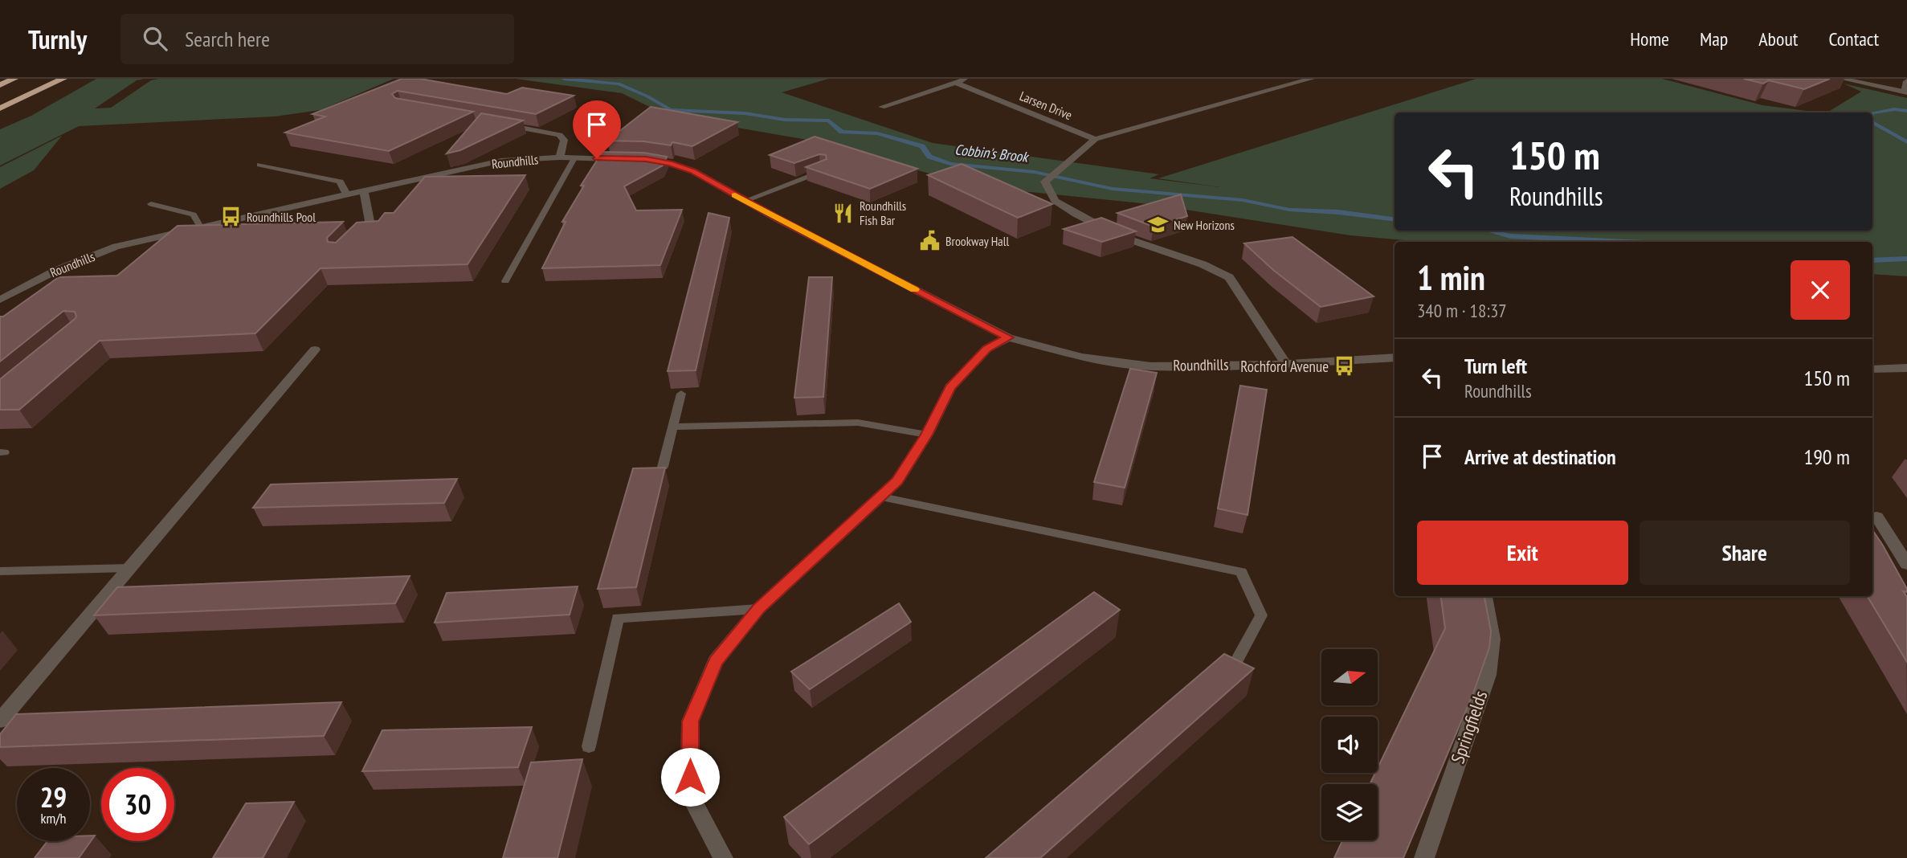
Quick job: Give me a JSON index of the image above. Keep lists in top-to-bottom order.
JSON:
{
  "streets": {
    "street": ["Larsen Drive", "Roundhills", "Springfields"]
  },
  "water": ["Cobbin's Brook"],
  "places": {
    "restaurant": ["Roundhills Fish Bar"],
    "bus stop": ["Roundhills Pool", "Rochford Avenue"],
    "school or university": ["New Horizons"],
    "public building": ["Brookway Hall"]
  },
  "north": "right",
  "page": {
    "header": "Turnly",
    "search": "Search here",
    "nav": [
      "Home",
      "Map",
      "About",
      "Contact"
    ],
    "turn": ["150 m", "Roundhills"],
    "heading": ["1 min", "340 m · 18:37"],
    "list": [
      {
        "name": "Turn left",
        "note": "Roundhills",
        "value": "150 m"
      },
      {
        "name": "Arrive at destination",
        "value": "190 m"
      }
    ],
    "buttons": ["Exit", "Share"],
    "speed": "29 km/h",
    "limit": "30"
  }
}
